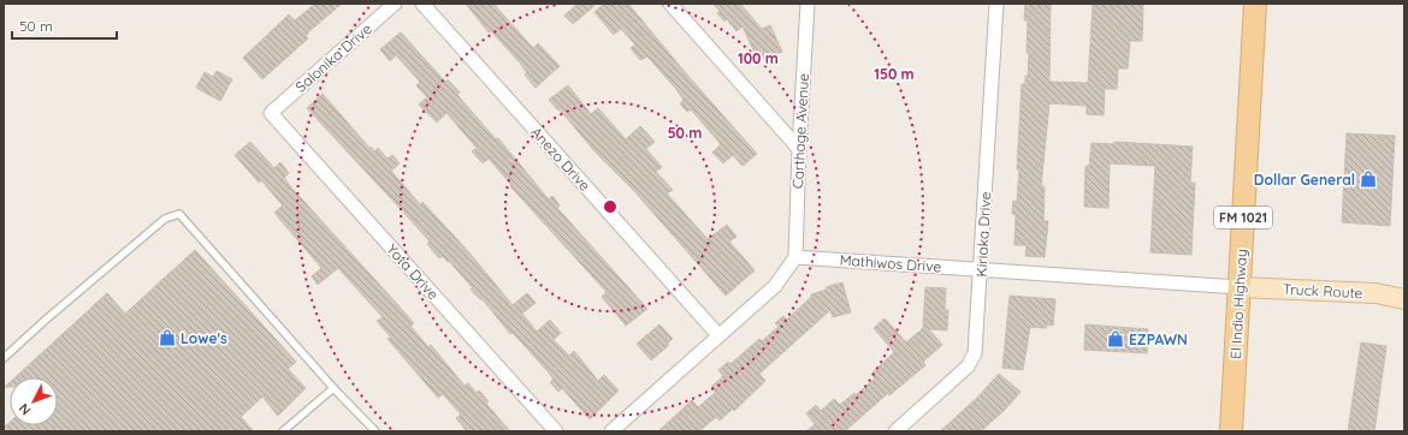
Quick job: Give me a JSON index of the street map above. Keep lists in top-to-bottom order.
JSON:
{
  "streets": {
    "main road": ["FM 1021", "El Indio Highway"],
    "street": [
      "Salonika Drive",
      "Carthage Avenue",
      "Anezo Drive",
      "Kiriaka Drive",
      "Mathiwos Drive",
      "Yota Drive",
      "Truck Route"
    ]
  },
  "crossings": [
    ["Salonika Drive", "Yota Drive"],
    ["Carthage Avenue", "Mathiwos Drive"],
    ["Kiriaka Drive", "Mathiwos Drive"],
    ["Mathiwos Drive", "Truck Route"],
    ["Mathiwos Drive", "El Indio Highway"],
    ["Truck Route", "El Indio Highway"]
  ],
  "places": {
    "shop": ["Dollar General", "Lowe's", "EZPAWN"]
  },
  "scale_bar": "50 m",
  "north": "bottom left",
  "rings": ["100 m", "150 m", "50 m"]
}
